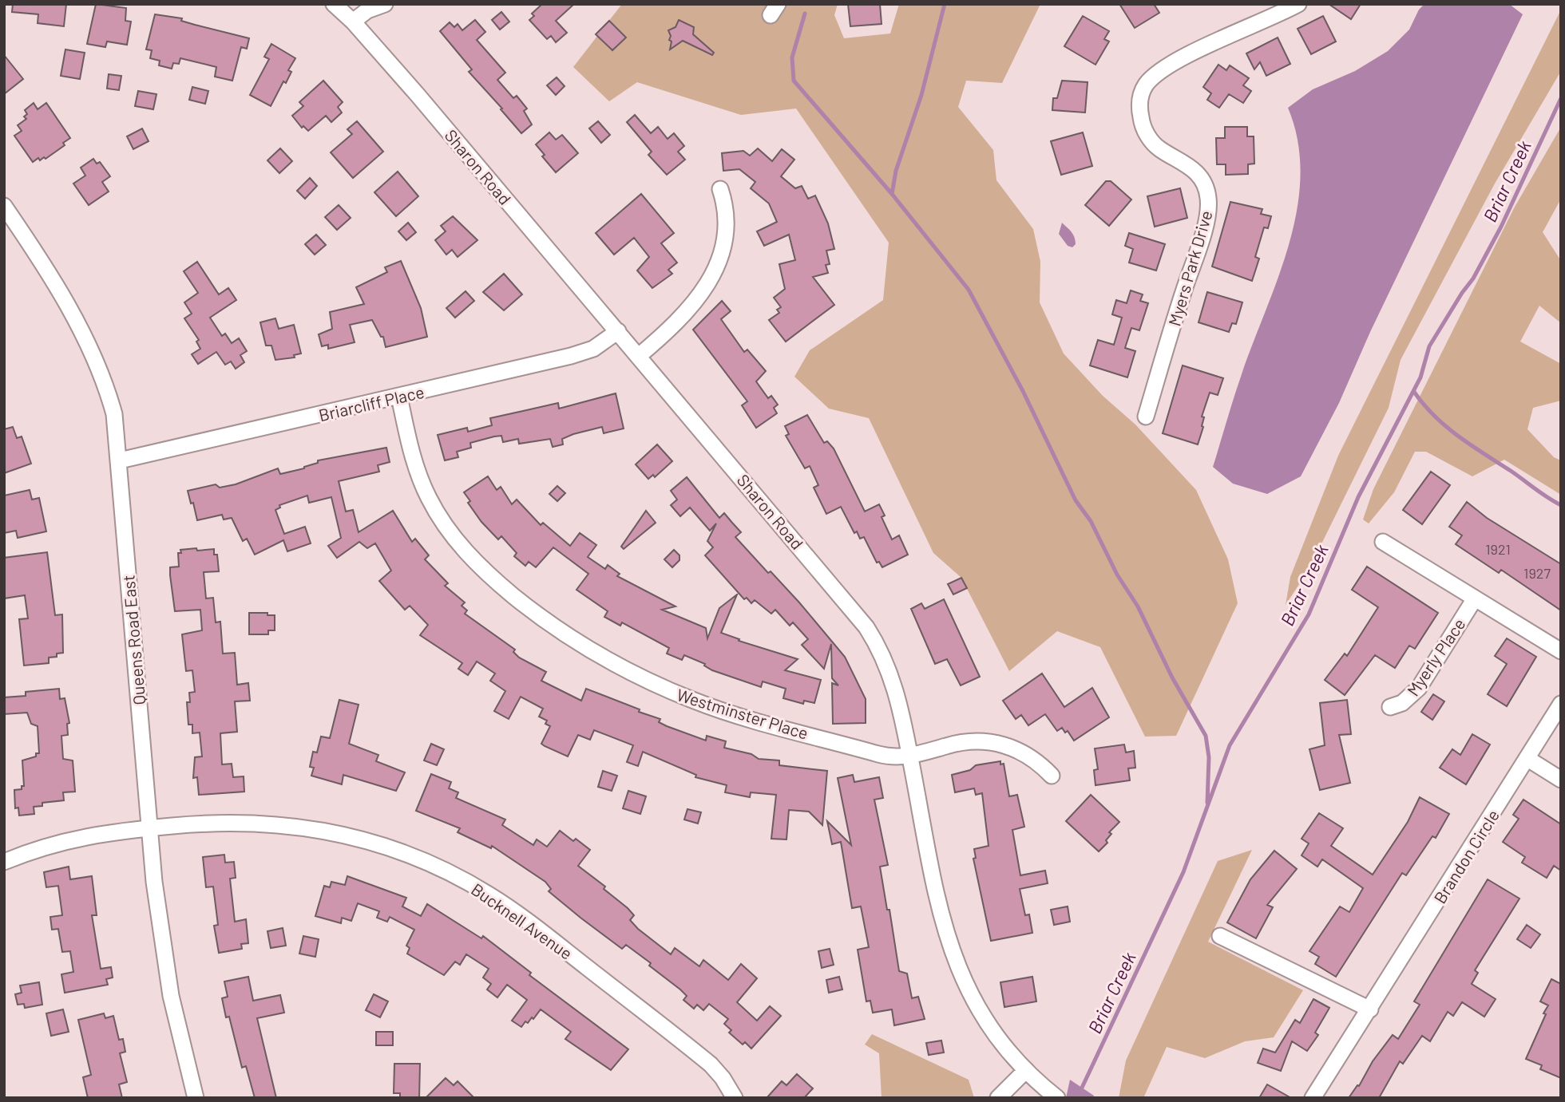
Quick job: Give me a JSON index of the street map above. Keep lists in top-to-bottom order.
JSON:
{
  "streets": {
    "street": [
      "Sharon Road",
      "Myers Park Drive",
      "Briarcliff Place",
      "Queens Road East",
      "Myerly Place",
      "Westminster Place",
      "Brandon Circle",
      "Bucknell Avenue"
    ]
  },
  "crossings": [
    ["Sharon Road", "Briarcliff Place"],
    ["Sharon Road", "Westminster Place"],
    ["Briarcliff Place", "Queens Road East"],
    ["Briarcliff Place", "Westminster Place"],
    ["Queens Road East", "Bucknell Avenue"]
  ],
  "water": ["Briar Creek"],
  "house_numbers": ["1921", "1927"]
}
